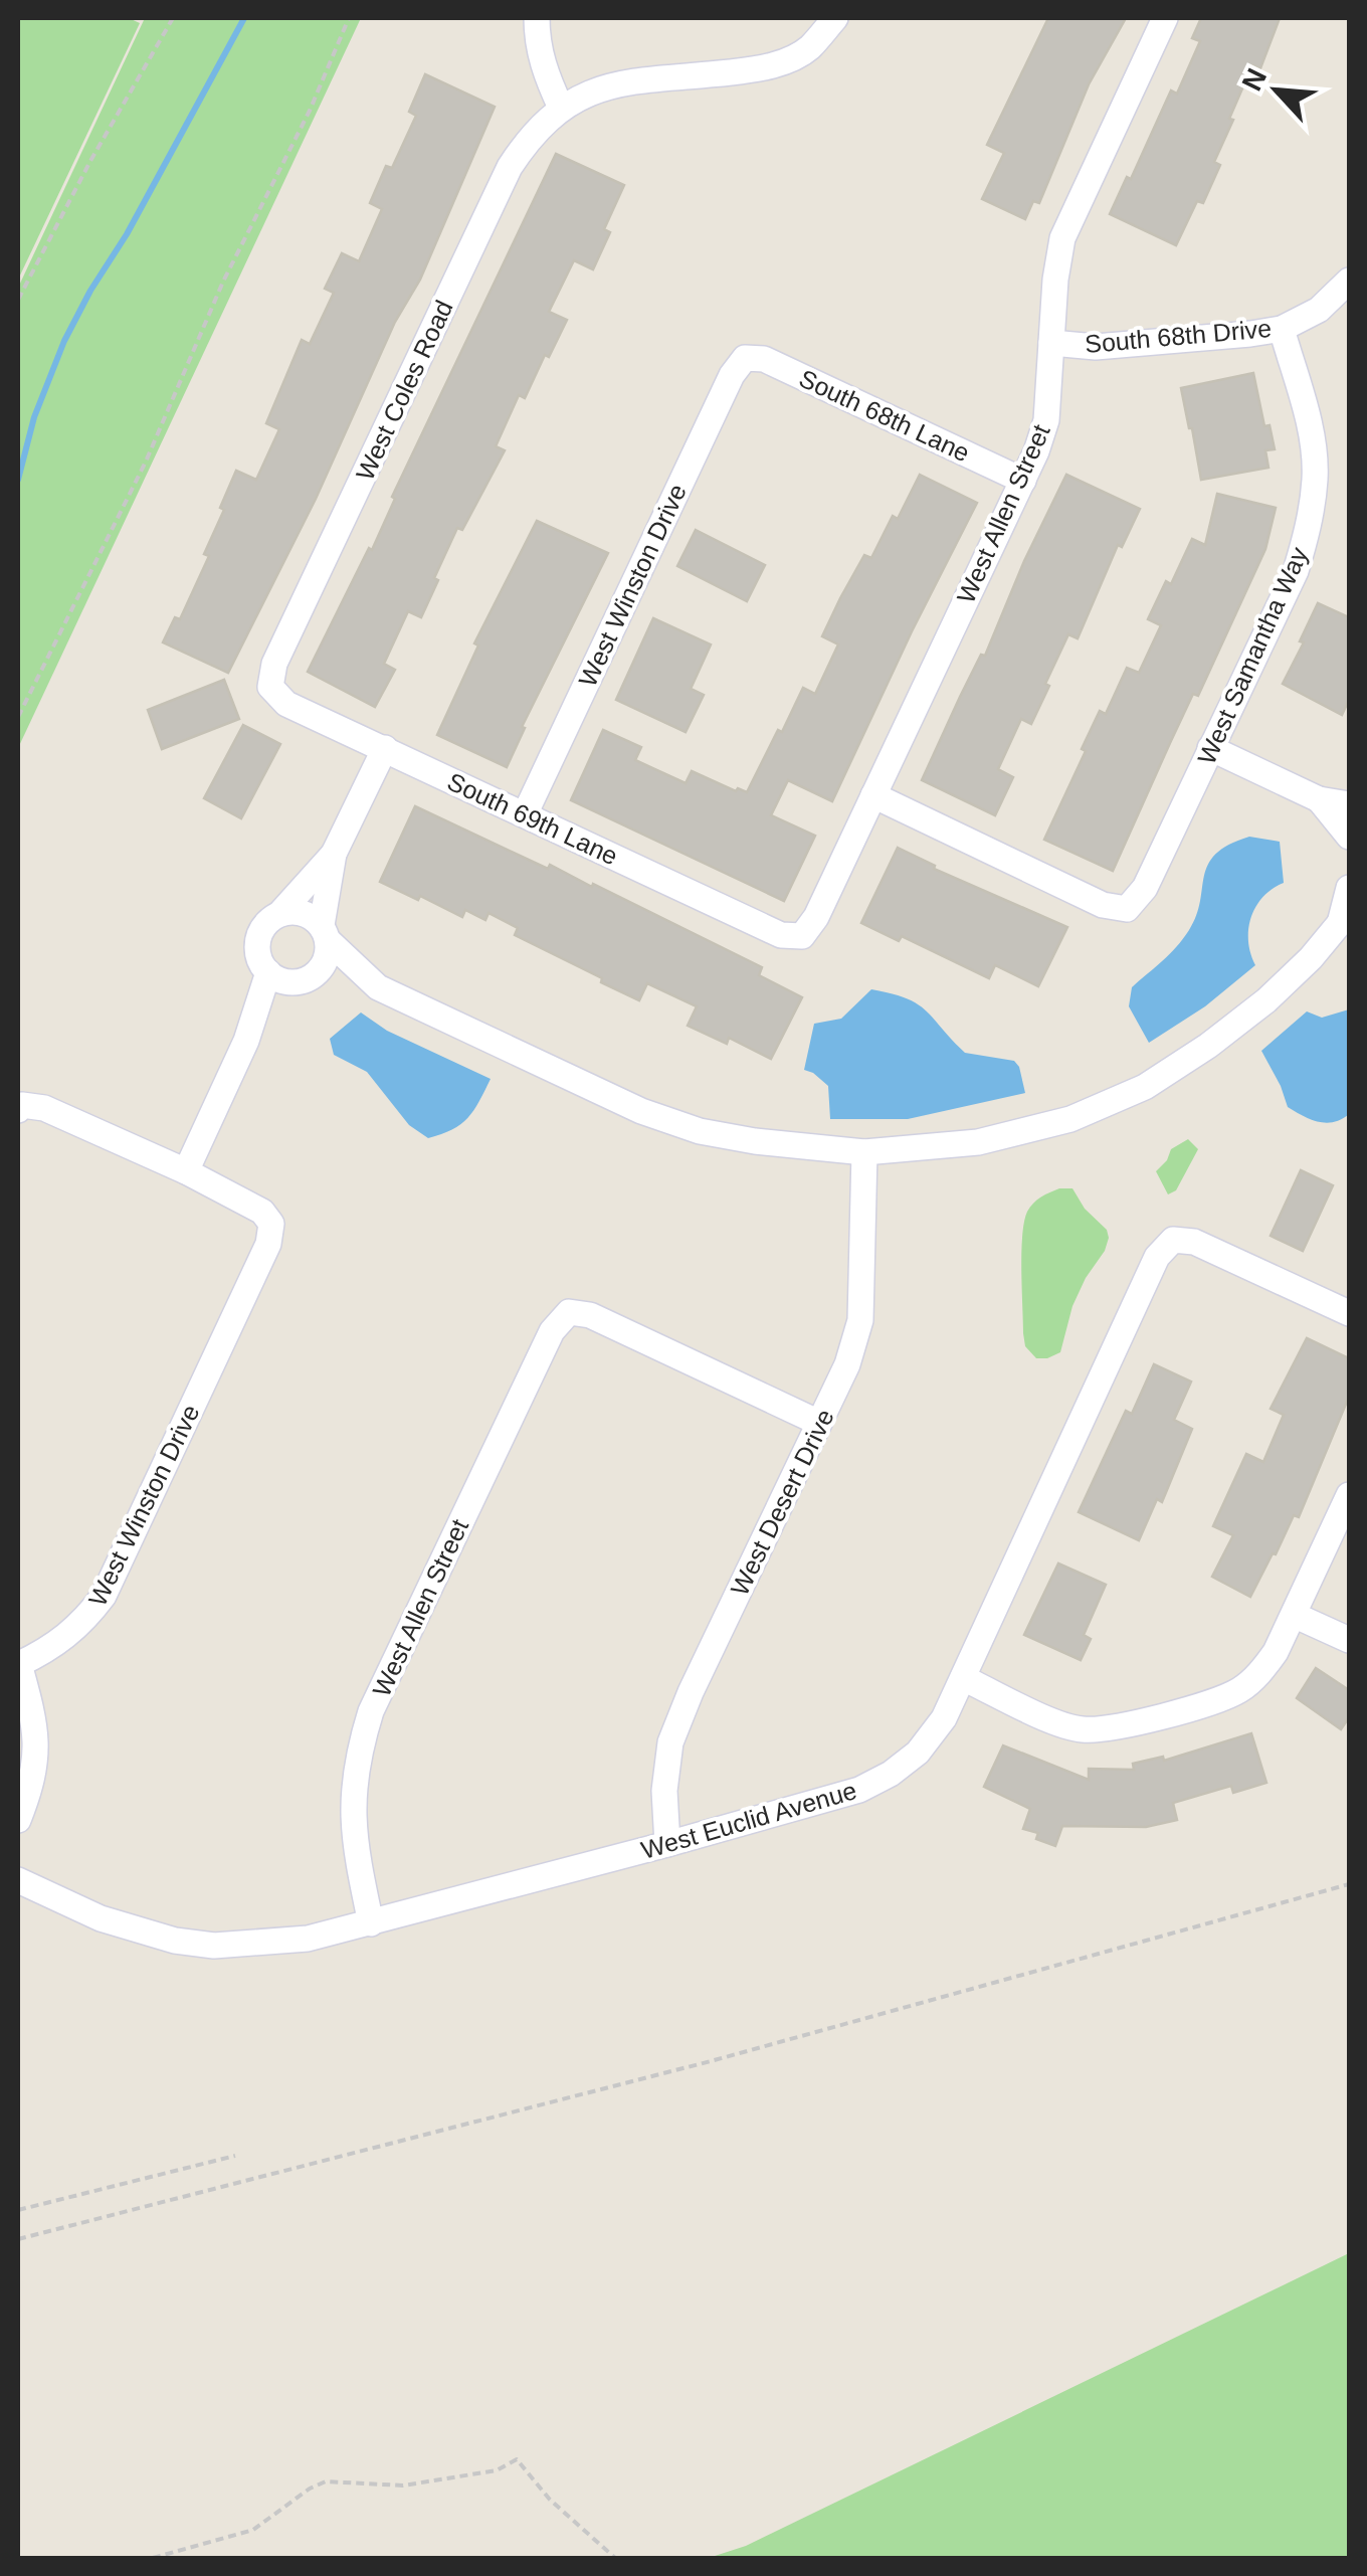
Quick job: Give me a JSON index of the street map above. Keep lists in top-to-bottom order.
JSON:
{
  "streets": {
    "street": [
      "South 68th Drive",
      "West Coles Road",
      "South 68th Lane",
      "West Allen Street",
      "West Winston Drive",
      "West Samantha Way",
      "South 69th Lane",
      "West Desert Drive",
      "West Euclid Avenue"
    ]
  },
  "crossings": [
    ["South 68th Drive", "West Allen Street"],
    ["South 68th Drive", "West Samantha Way"],
    ["West Coles Road", "South 69th Lane"],
    ["South 68th Lane", "West Allen Street"],
    ["South 68th Lane", "West Winston Drive"],
    ["West Allen Street", "West Samantha Way"],
    ["West Allen Street", "South 69th Lane"],
    ["West Allen Street", "West Desert Drive"],
    ["West Allen Street", "West Euclid Avenue"],
    ["West Winston Drive", "South 69th Lane"],
    ["West Desert Drive", "West Euclid Avenue"]
  ],
  "north": "top left"
}
